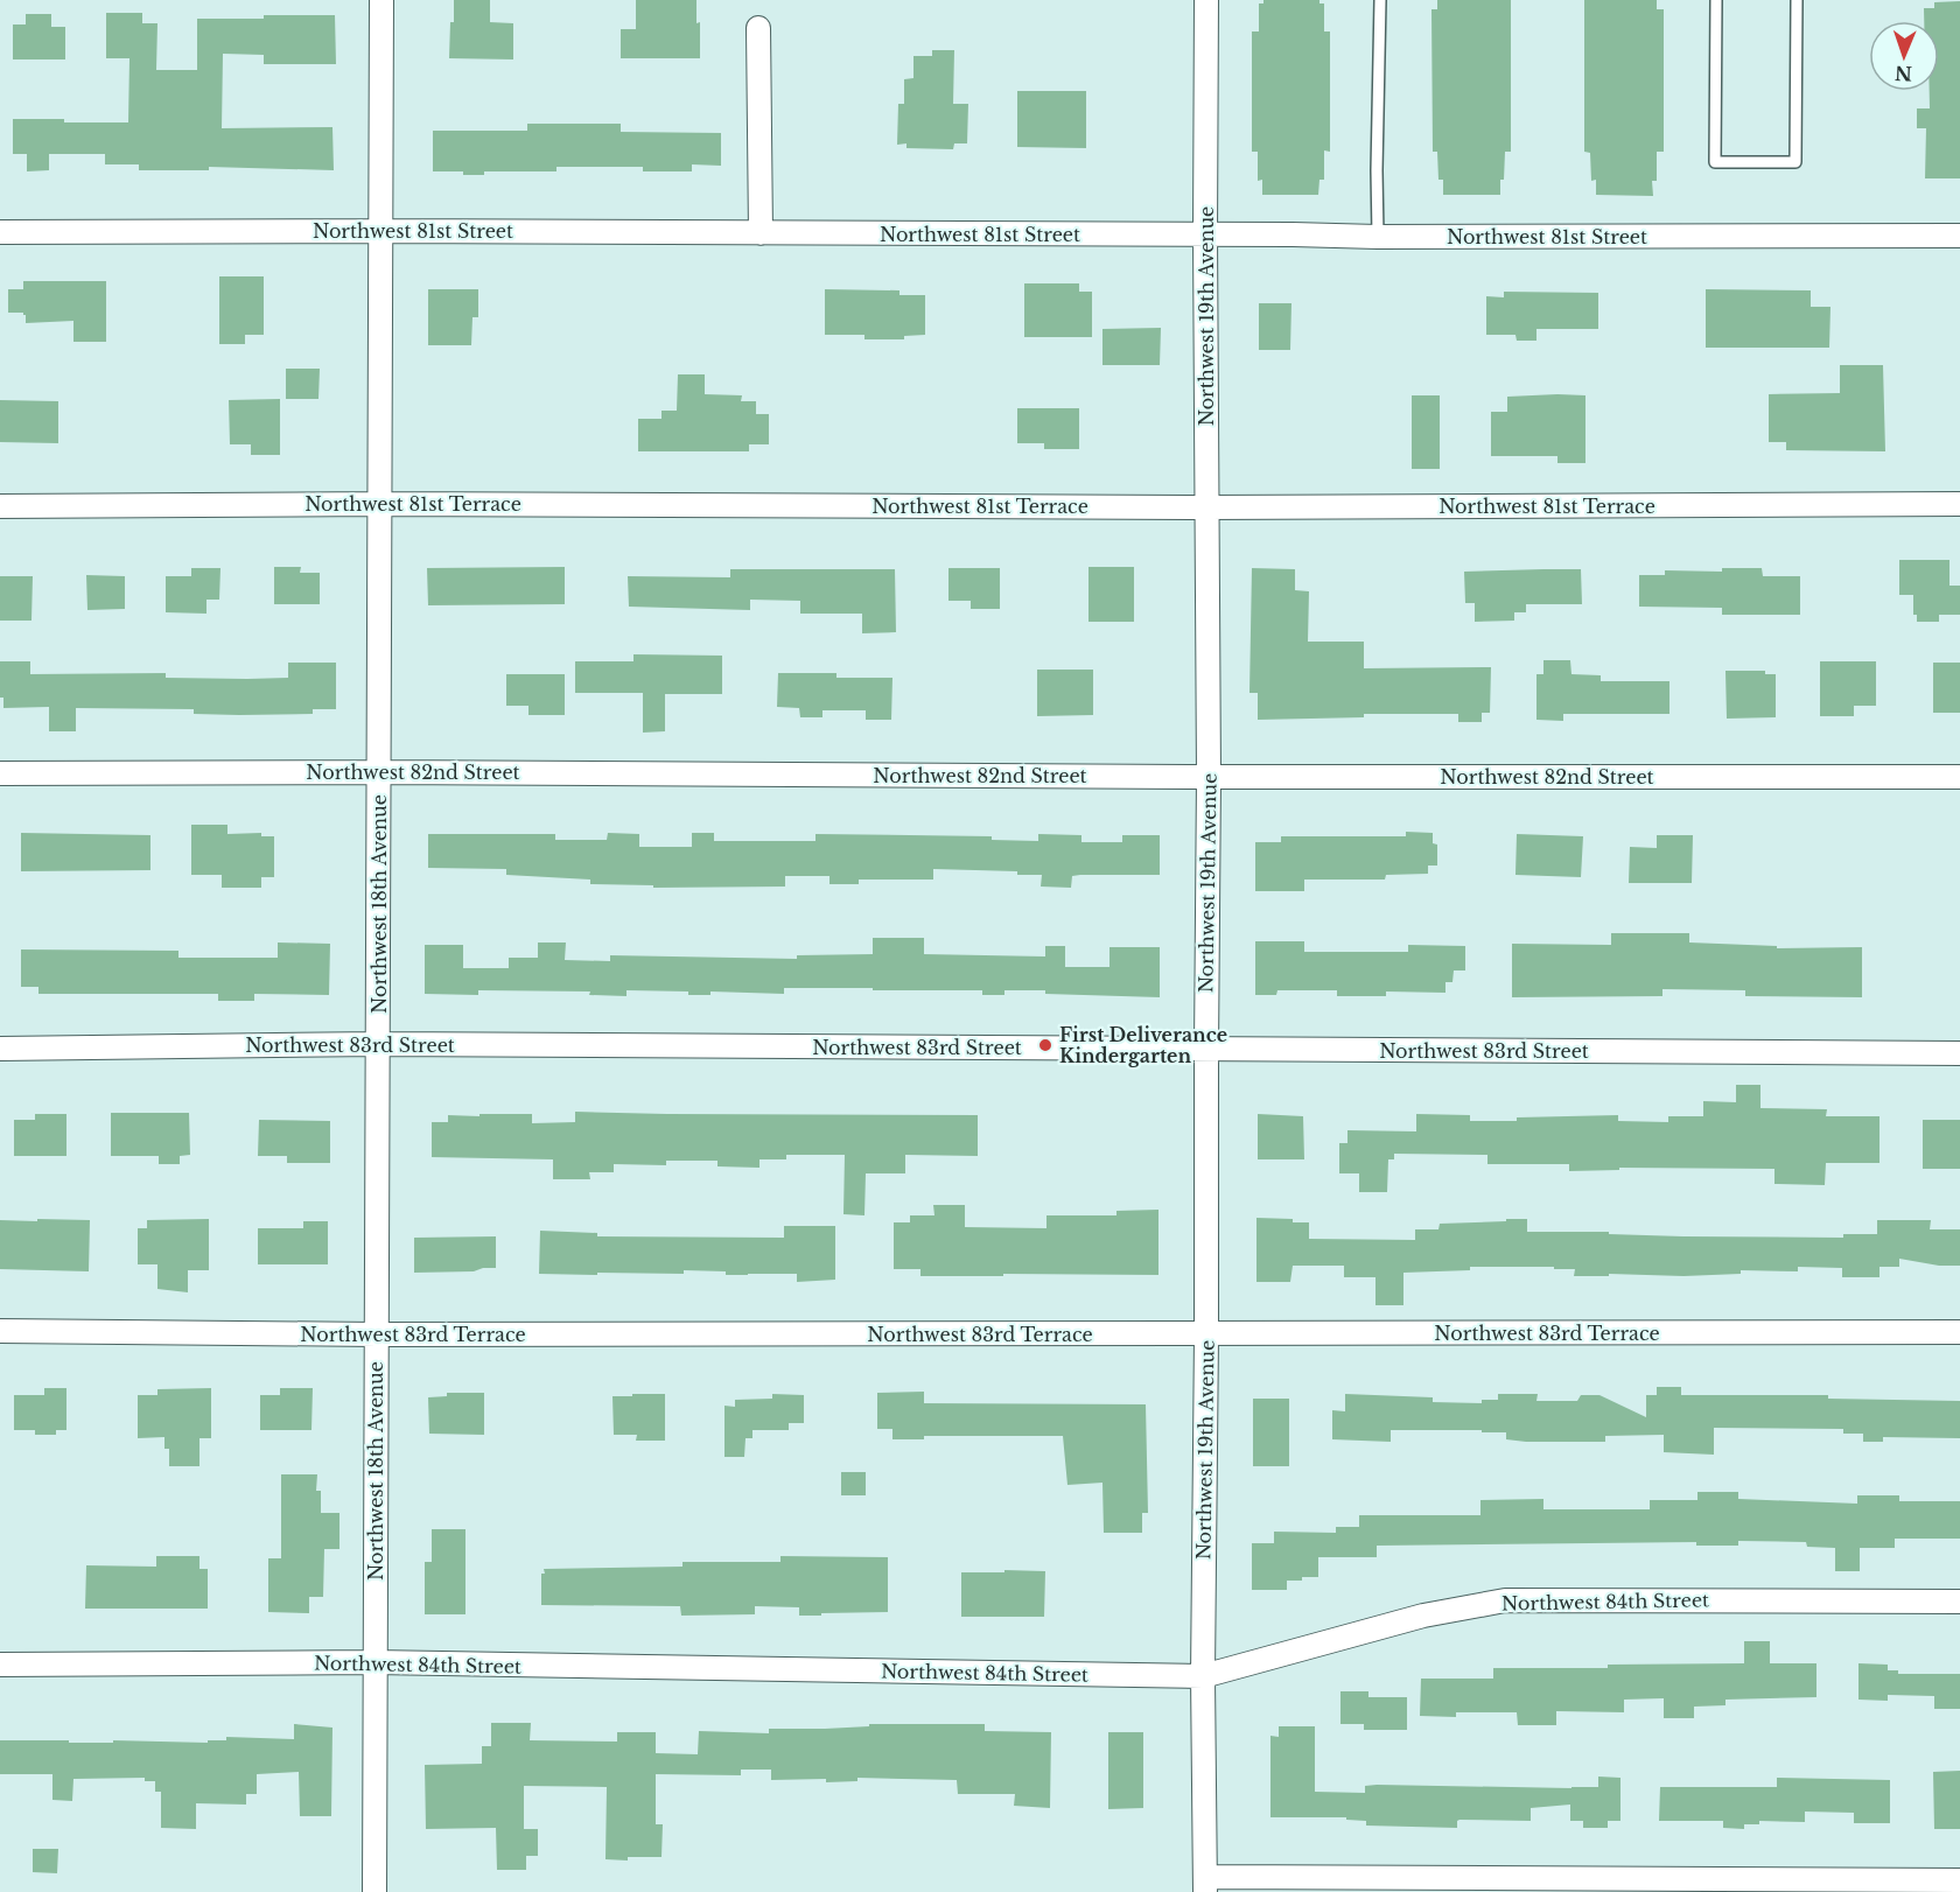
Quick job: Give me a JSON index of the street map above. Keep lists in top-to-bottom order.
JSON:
{
  "streets": {
    "street": [
      "Northwest 81st Street",
      "Northwest 19th Avenue",
      "Northwest 81st Terrace",
      "Northwest 82nd Street",
      "Northwest 18th Avenue",
      "Northwest 83rd Street",
      "Northwest 83rd Terrace",
      "Northwest 84th Street"
    ]
  },
  "crossings": [
    ["Northwest 81st Street", "Northwest 19th Avenue"],
    ["Northwest 81st Street", "Northwest 18th Avenue"],
    ["Northwest 19th Avenue", "Northwest 81st Terrace"],
    ["Northwest 19th Avenue", "Northwest 82nd Street"],
    ["Northwest 19th Avenue", "Northwest 83rd Street"],
    ["Northwest 19th Avenue", "Northwest 83rd Terrace"],
    ["Northwest 19th Avenue", "Northwest 84th Street"],
    ["Northwest 81st Terrace", "Northwest 18th Avenue"],
    ["Northwest 82nd Street", "Northwest 18th Avenue"],
    ["Northwest 18th Avenue", "Northwest 83rd Street"],
    ["Northwest 18th Avenue", "Northwest 83rd Terrace"],
    ["Northwest 18th Avenue", "Northwest 84th Street"]
  ],
  "places": ["First Deliverance Kindergarten"],
  "north": "bottom"
}
